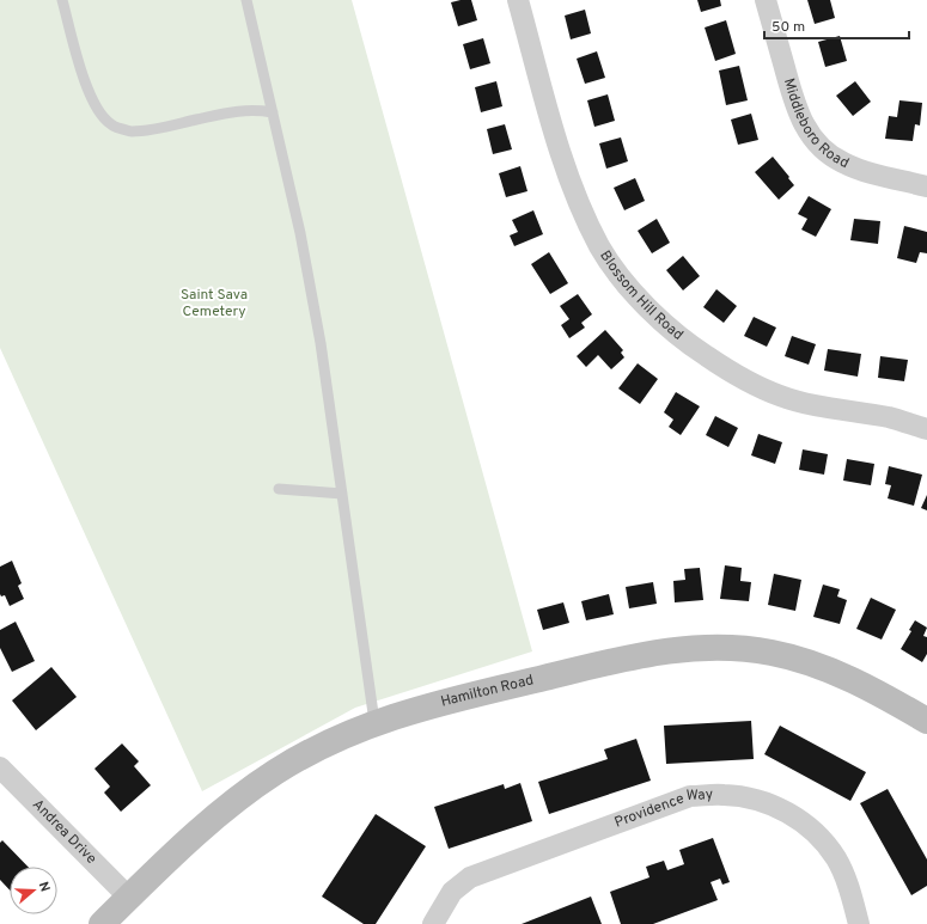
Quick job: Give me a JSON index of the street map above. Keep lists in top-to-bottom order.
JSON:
{
  "streets": {
    "street": [
      "Middleboro Road",
      "Blossom Hill Road",
      "Hamilton Road",
      "Providence Way",
      "Andrea Drive"
    ]
  },
  "crossings": [
    ["Hamilton Road", "Andrea Drive"]
  ],
  "parks": ["Saint Sava Cemetery"],
  "scale_bar": "50 m",
  "north": "right"
}
